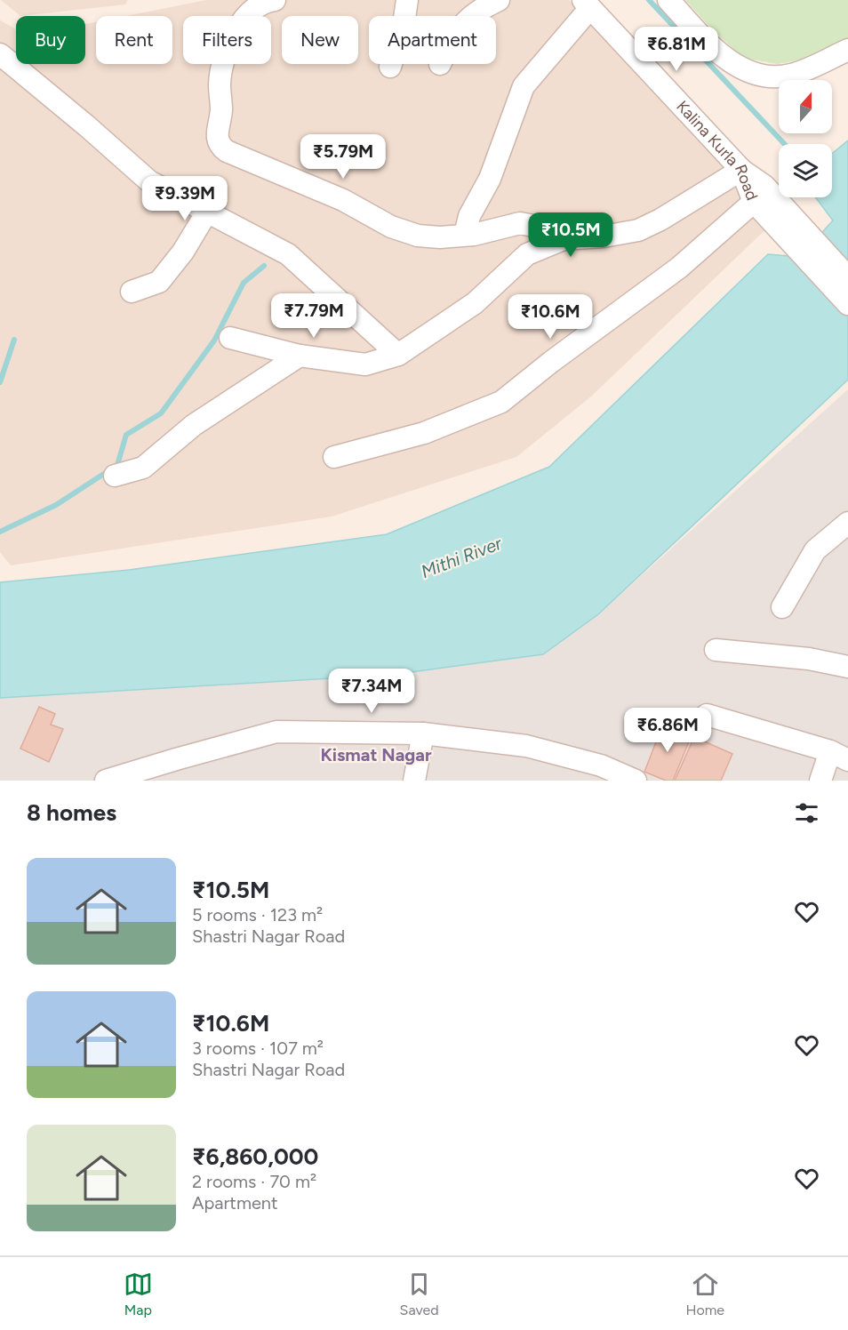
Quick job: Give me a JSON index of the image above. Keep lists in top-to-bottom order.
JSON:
{
  "streets": {
    "street": ["Kalina Kurla Road"]
  },
  "districts": ["Kismat Nagar"],
  "water": ["Mithi River"],
  "north": "top",
  "page": {
    "chip": [
      "Buy",
      "Rent",
      "Filters",
      "New",
      "Apartment"
    ],
    "price": [
      "₹6.81M",
      "₹5.79M",
      "₹9.39M",
      "₹10.5M",
      "₹7.79M",
      "₹10.6M",
      "₹7.34M",
      "₹6.86M"
    ],
    "heading": "8 homes",
    "list": [
      {
        "name": "₹10.5M",
        "note": "5 rooms · 123 m² · Shastri Nagar Road"
      },
      {
        "name": "₹10.6M",
        "note": "3 rooms · 107 m² · Shastri Nagar Road"
      },
      {
        "name": "₹6,860,000",
        "note": "2 rooms · 70 m² · Apartment"
      }
    ],
    "tabs": ["Map", "Saved", "Home"]
  }
}
